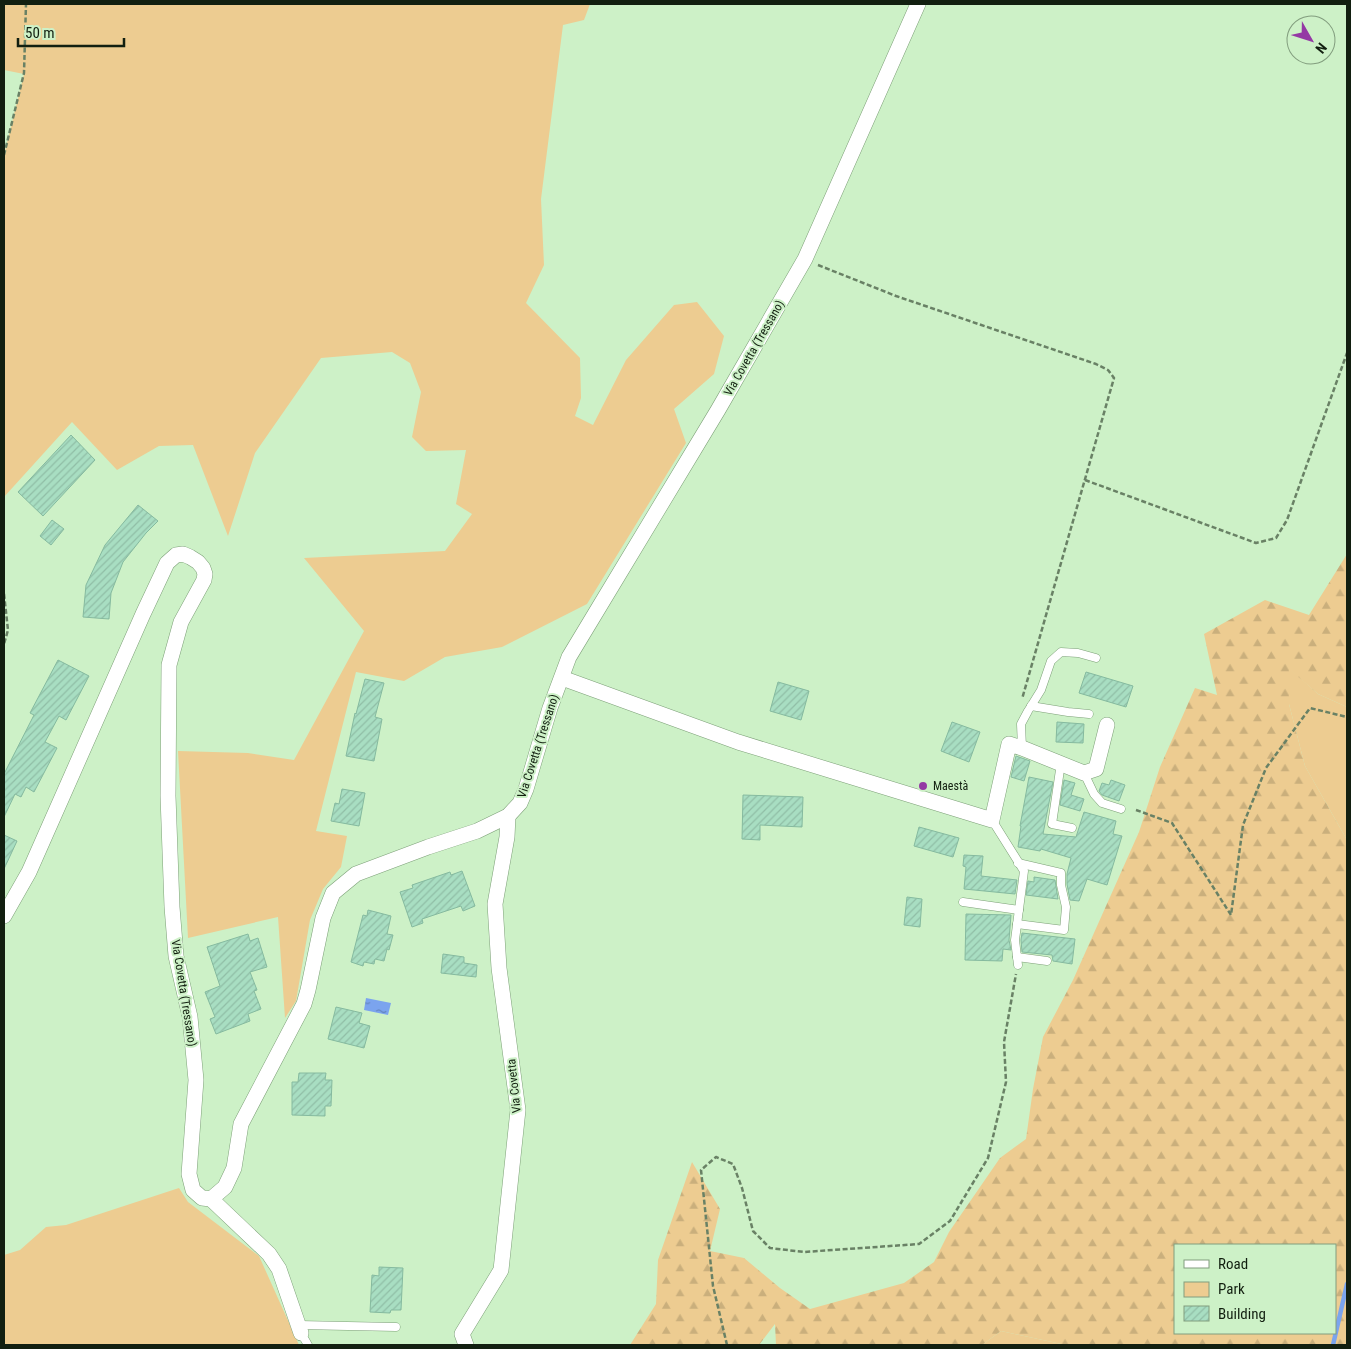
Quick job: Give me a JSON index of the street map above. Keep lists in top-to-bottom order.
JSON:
{
  "streets": {
    "street": ["Via Covetta (Tressano)", "Via Covetta"]
  },
  "crossings": [
    ["Via Covetta (Tressano)", "Via Covetta"]
  ],
  "places": ["Maestà"],
  "legend": ["Road", "Park", "Building"],
  "scale_bar": "50 m",
  "north": "bottom right"
}
